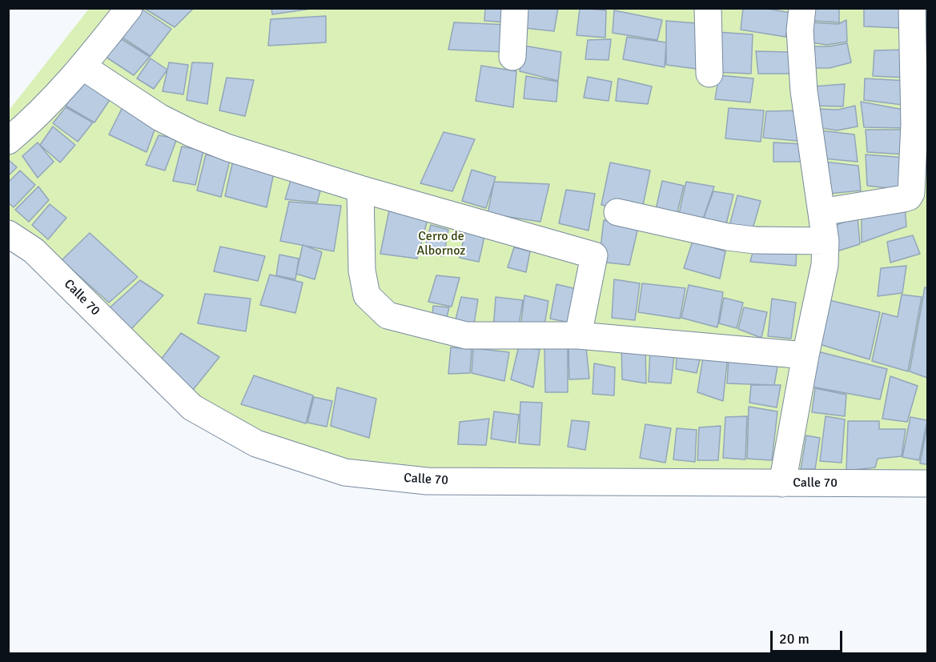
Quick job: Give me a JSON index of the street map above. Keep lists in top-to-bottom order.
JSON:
{
  "streets": {
    "street": ["Calle 70"]
  },
  "parks": ["Cerro de Albornoz"],
  "scale_bar": "20 m"
}
